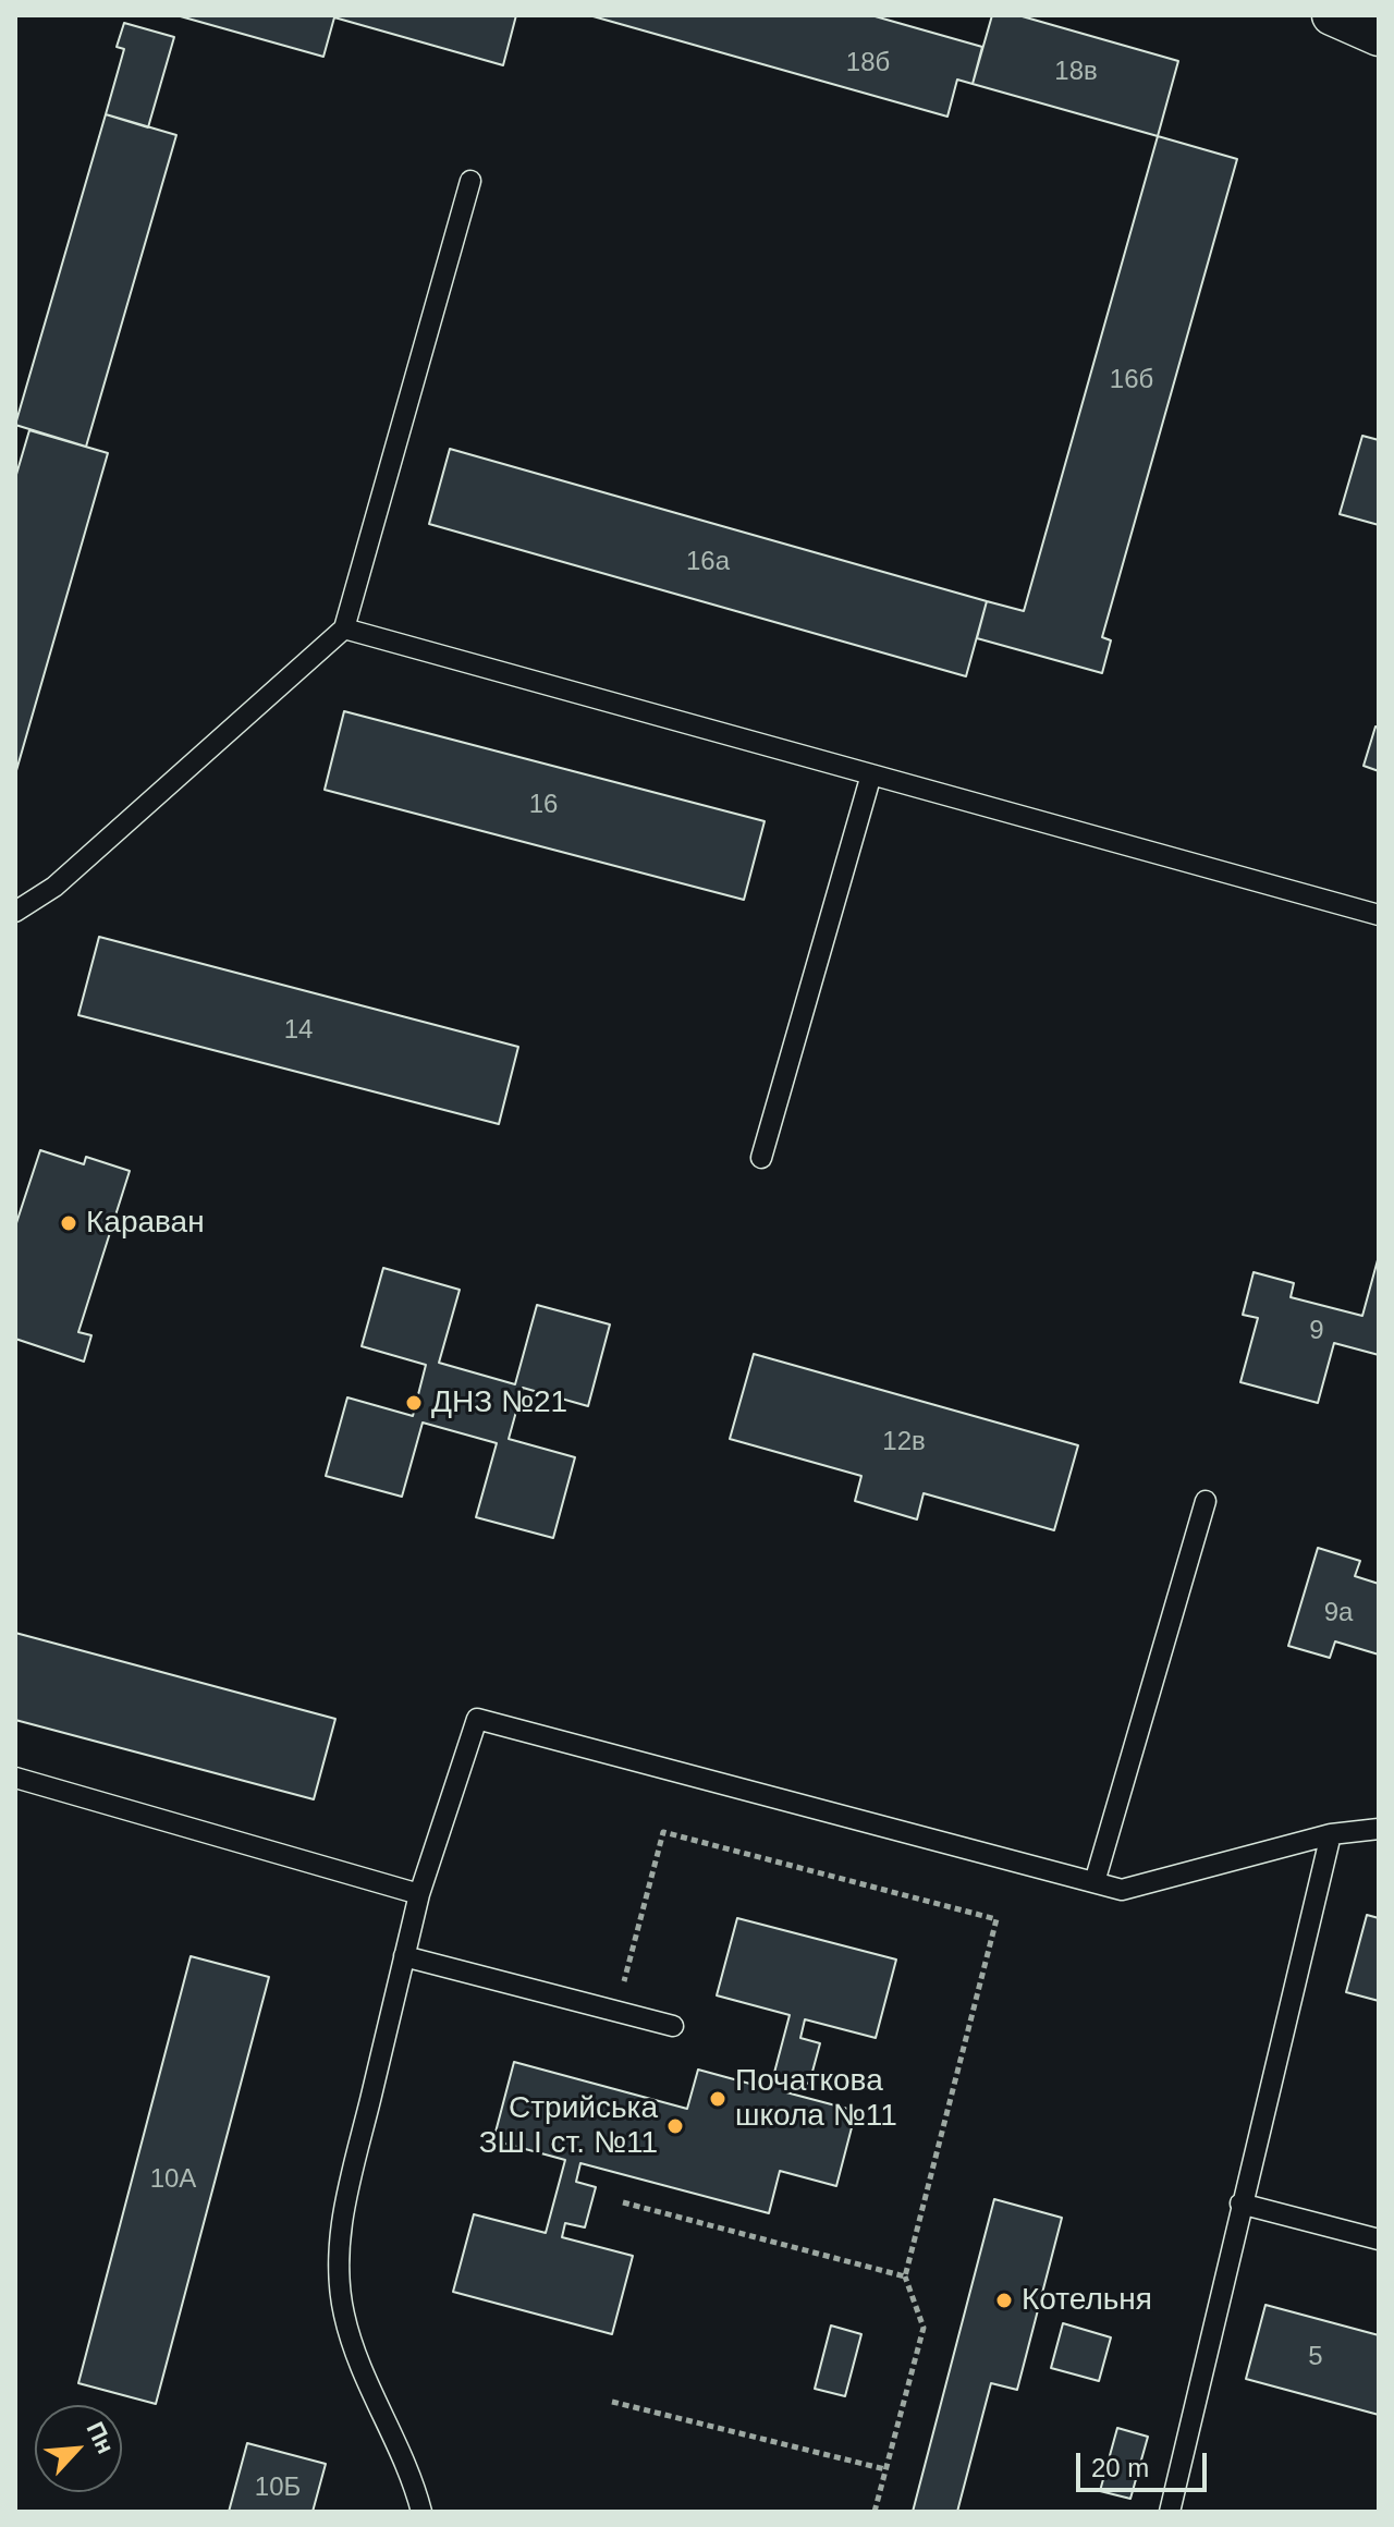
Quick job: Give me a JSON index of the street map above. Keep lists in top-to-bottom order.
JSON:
{
  "places": [
    "Караван",
    "ДНЗ №21",
    "Початкова школа №11",
    "Стрийська ЗШ I ст. №11",
    "Котельня"
  ],
  "house_numbers": [
    "18б",
    "18в",
    "16б",
    "16а",
    "16",
    "14",
    "9",
    "12в",
    "9а",
    "10А",
    "5",
    "10Б"
  ],
  "scale_bar": "20 m",
  "north": "top right"
}
